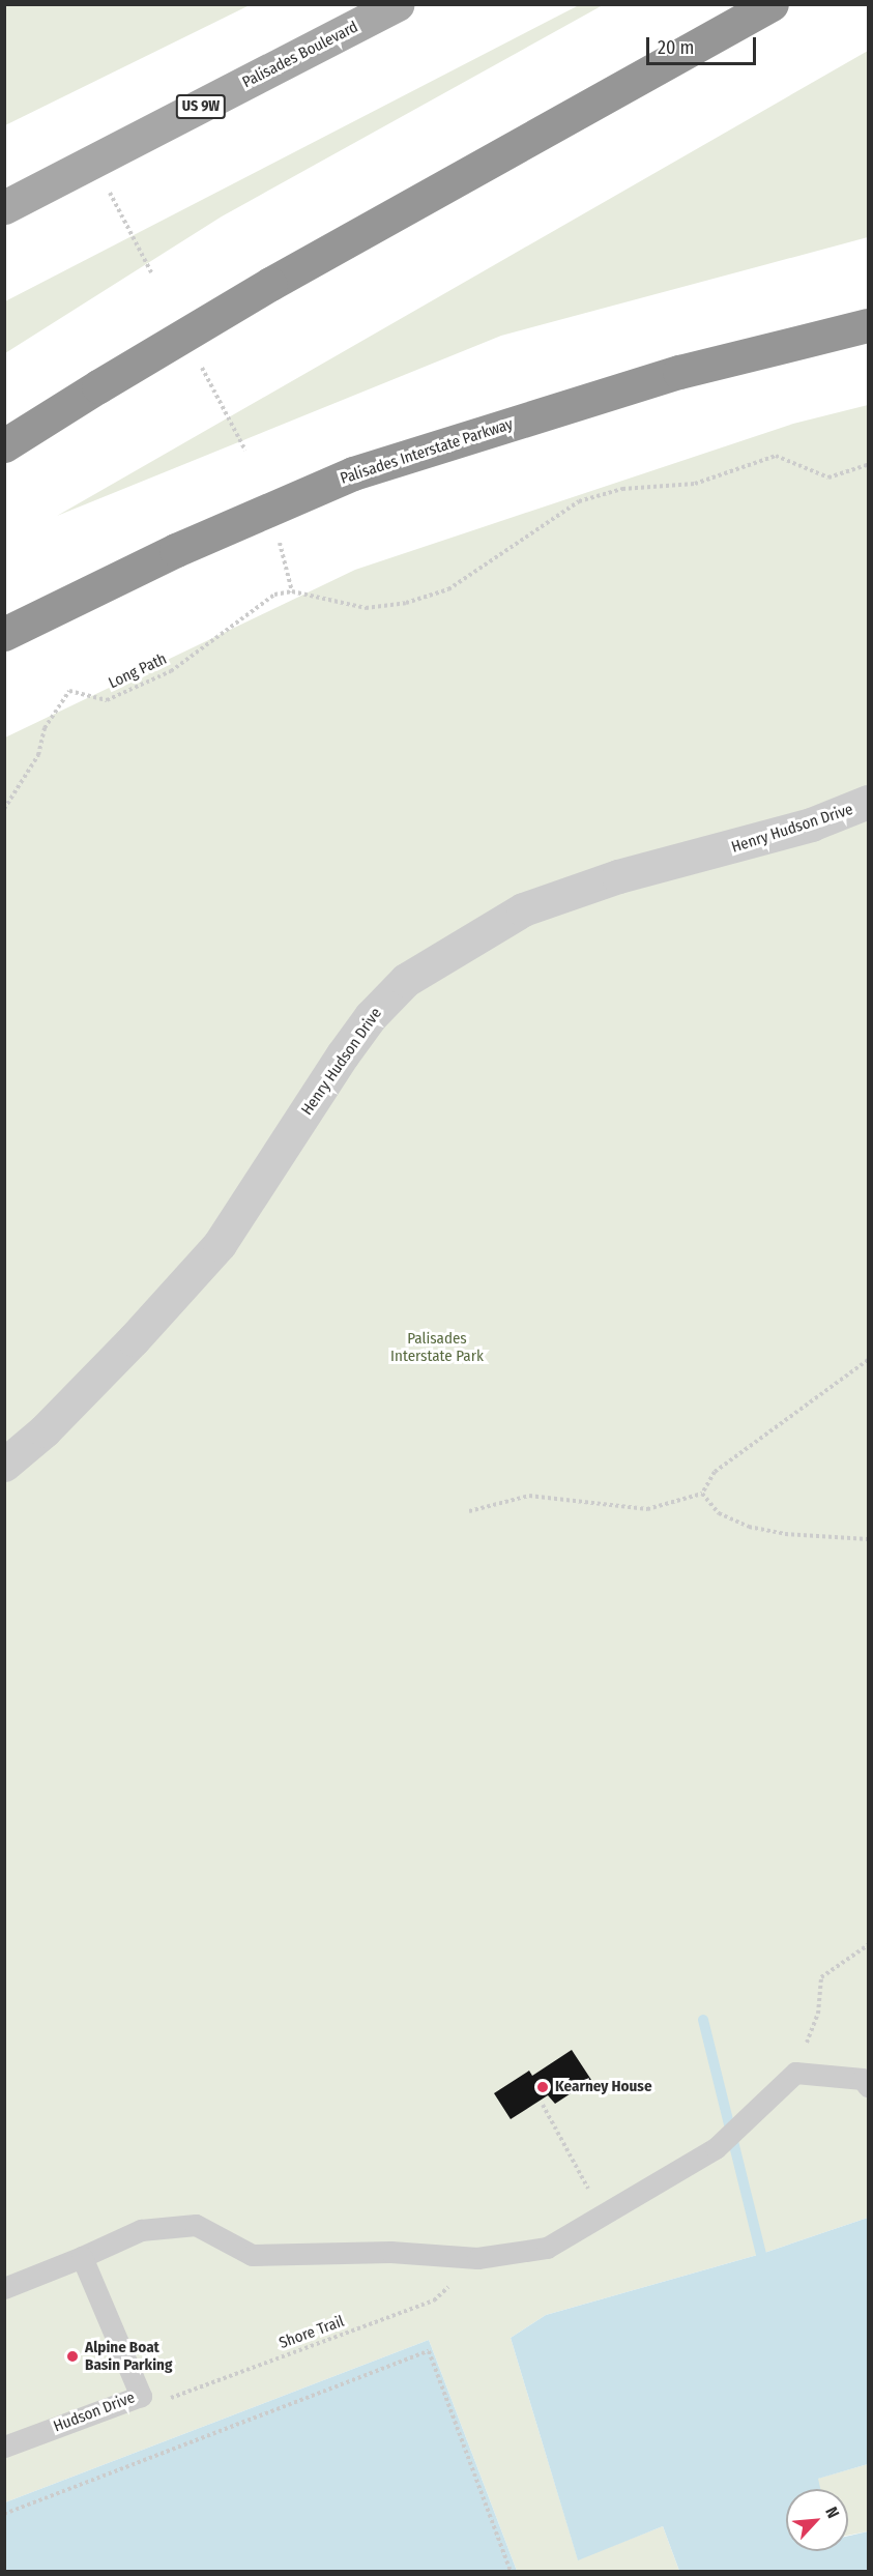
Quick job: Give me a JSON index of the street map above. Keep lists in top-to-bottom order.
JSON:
{
  "streets": {
    "highway": ["Palisades Interstate Parkway"],
    "main road": ["Palisades Boulevard", "US 9W"],
    "street": ["Henry Hudson Drive"],
    "lane": ["Hudson Drive"],
    "path": ["Long Path", "Shore Trail"]
  },
  "crossings": [
    ["Shore Trail", "Hudson Drive"]
  ],
  "parks": ["Palisades Interstate Park"],
  "places": ["Kearney House", "Alpine Boat Basin Parking"],
  "scale_bar": "20 m",
  "north": "top right"
}
